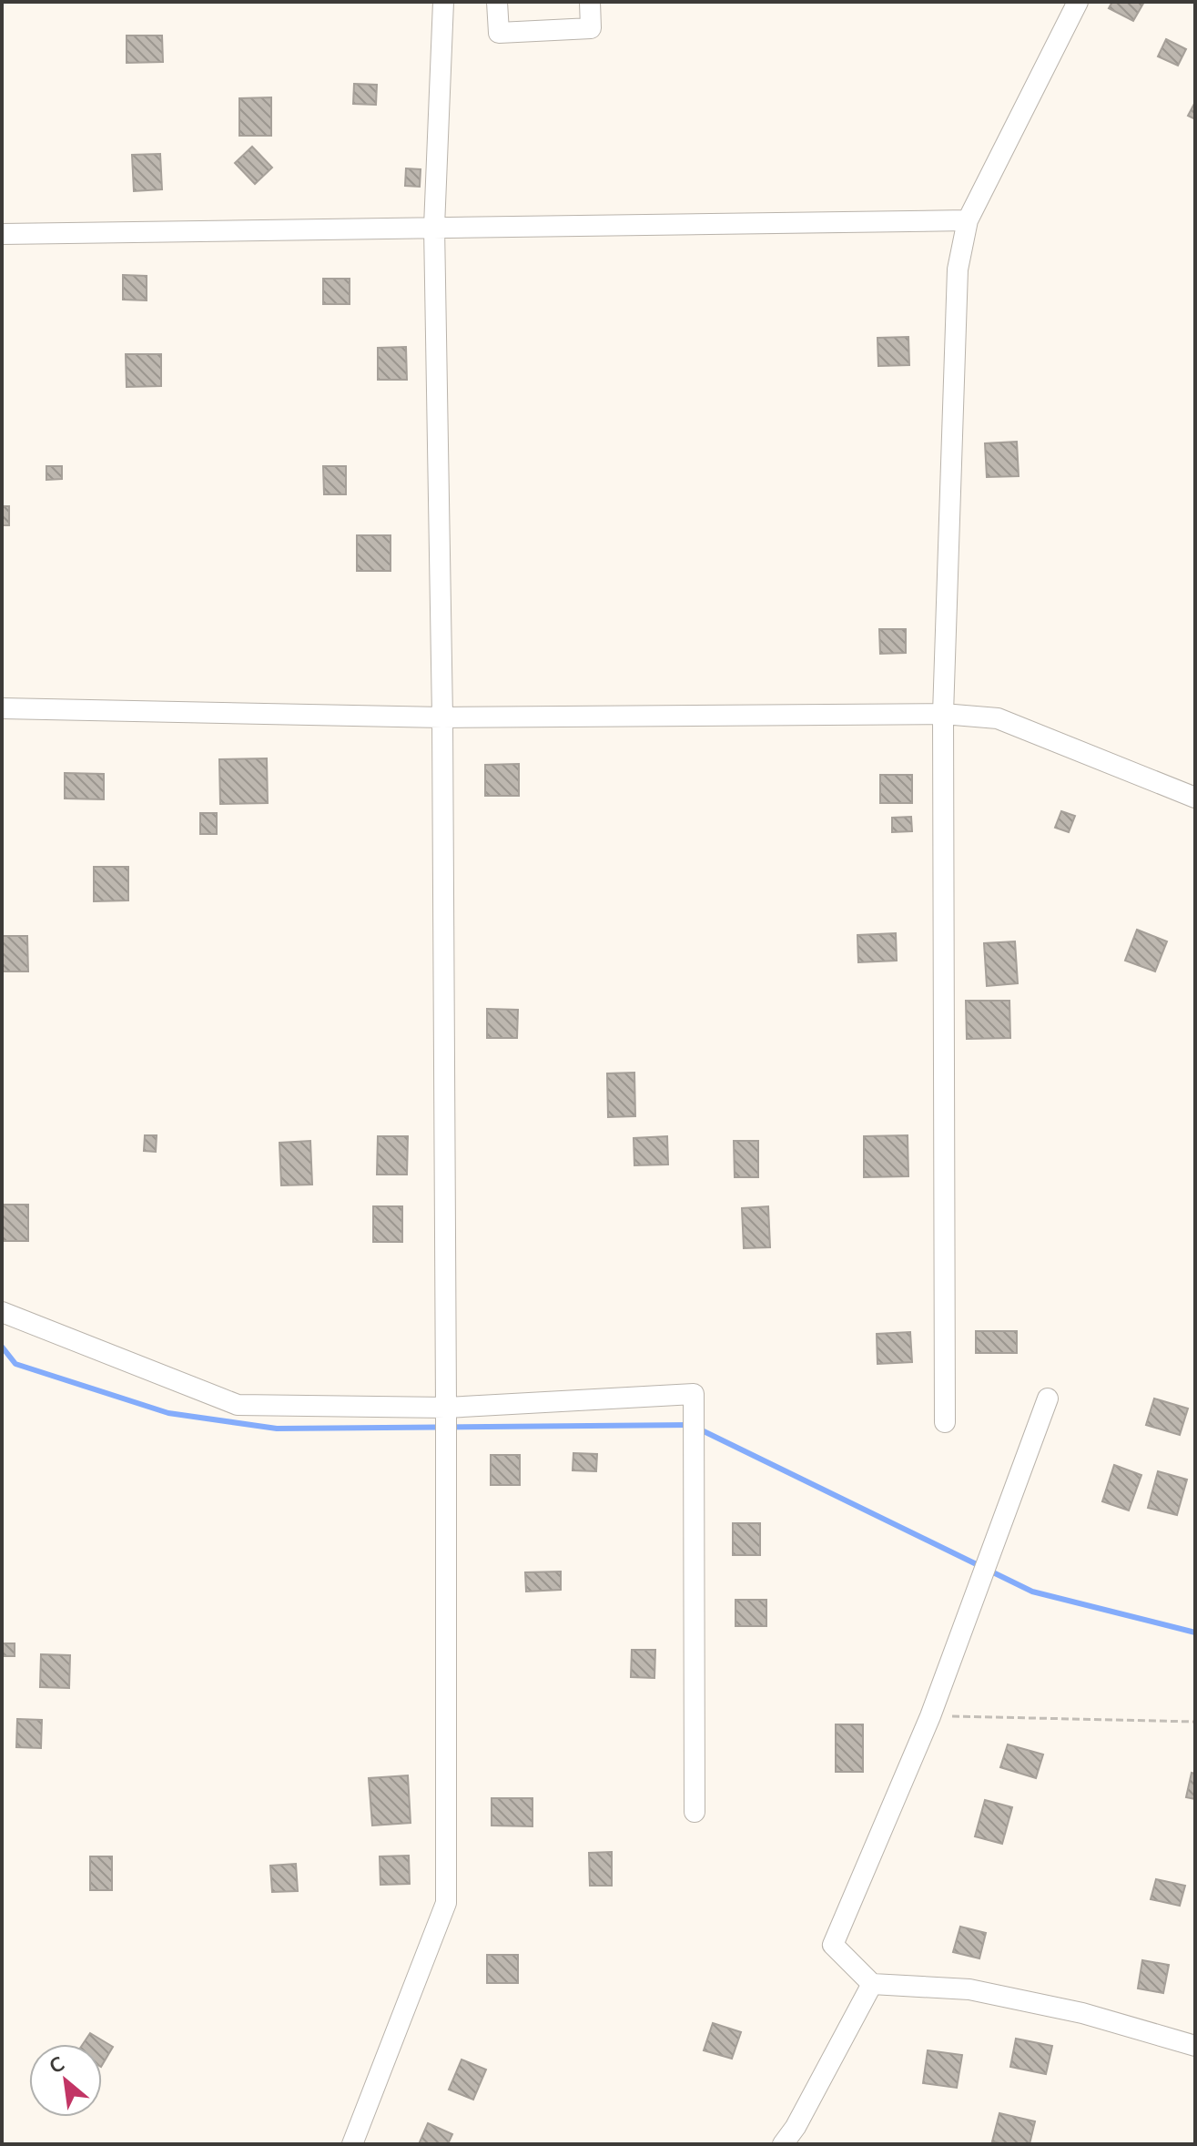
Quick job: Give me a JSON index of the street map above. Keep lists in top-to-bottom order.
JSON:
{
  "north": "top left"
}
